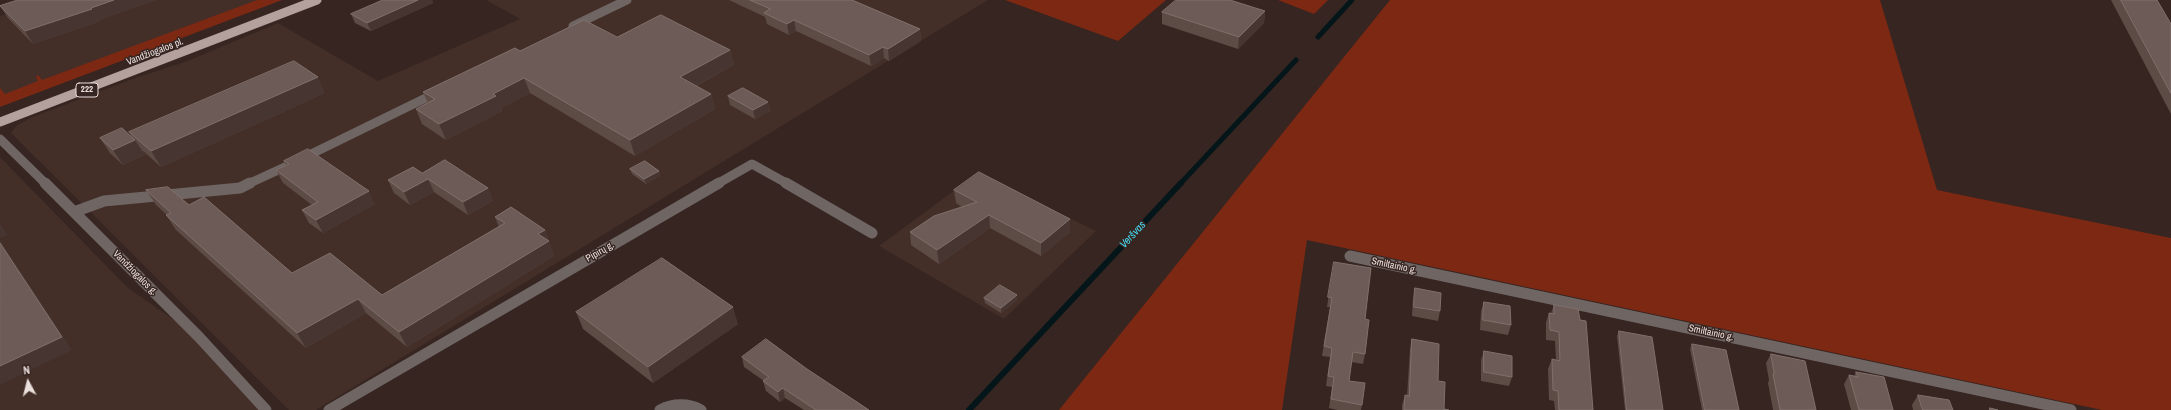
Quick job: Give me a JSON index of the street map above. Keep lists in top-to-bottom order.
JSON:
{
  "streets": {
    "main road": ["Vandžiogalos pl.", "222"],
    "street": ["Pipirų g.", "Smiltainio g.", "Vandžiogalos g."]
  },
  "water": ["Veršvas"],
  "north": "top"
}
